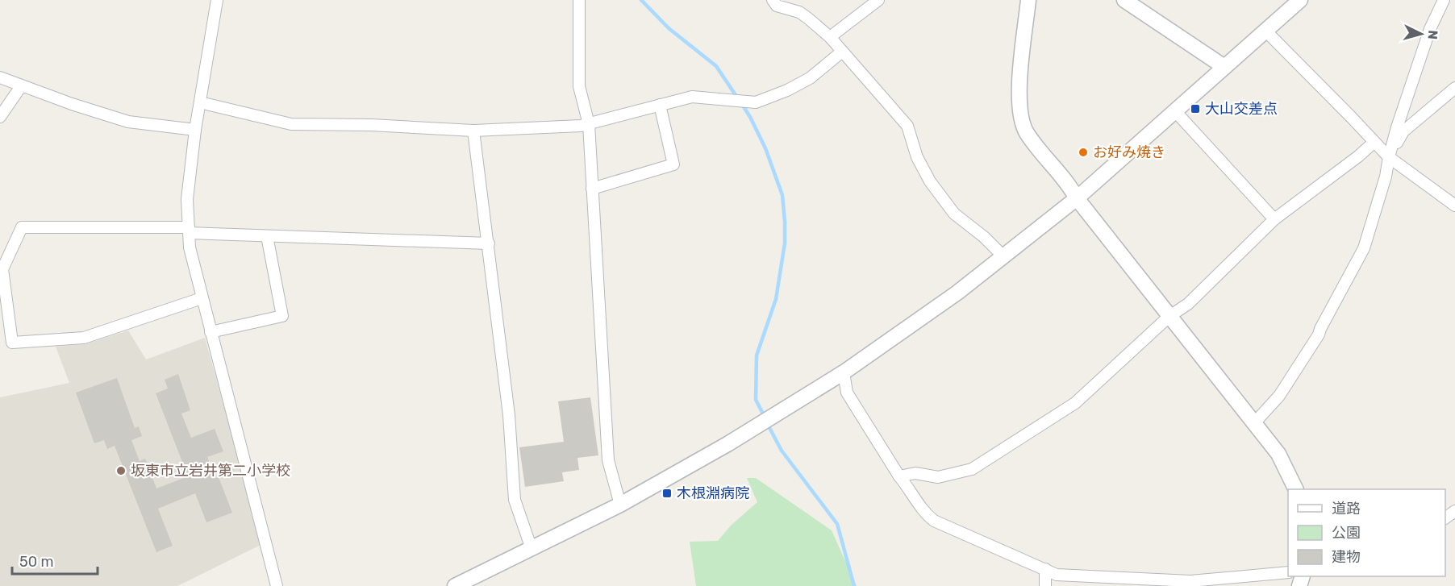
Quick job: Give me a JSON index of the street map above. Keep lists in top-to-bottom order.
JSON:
{
  "places": {
    "transit": ["大山交差点", "木根淵病院"],
    "other": ["お好み焼き", "坂東市立岩井第二小学校"]
  },
  "legend": ["道路", "公園", "建物"],
  "scale_bar": "50 m",
  "north": "right"
}
